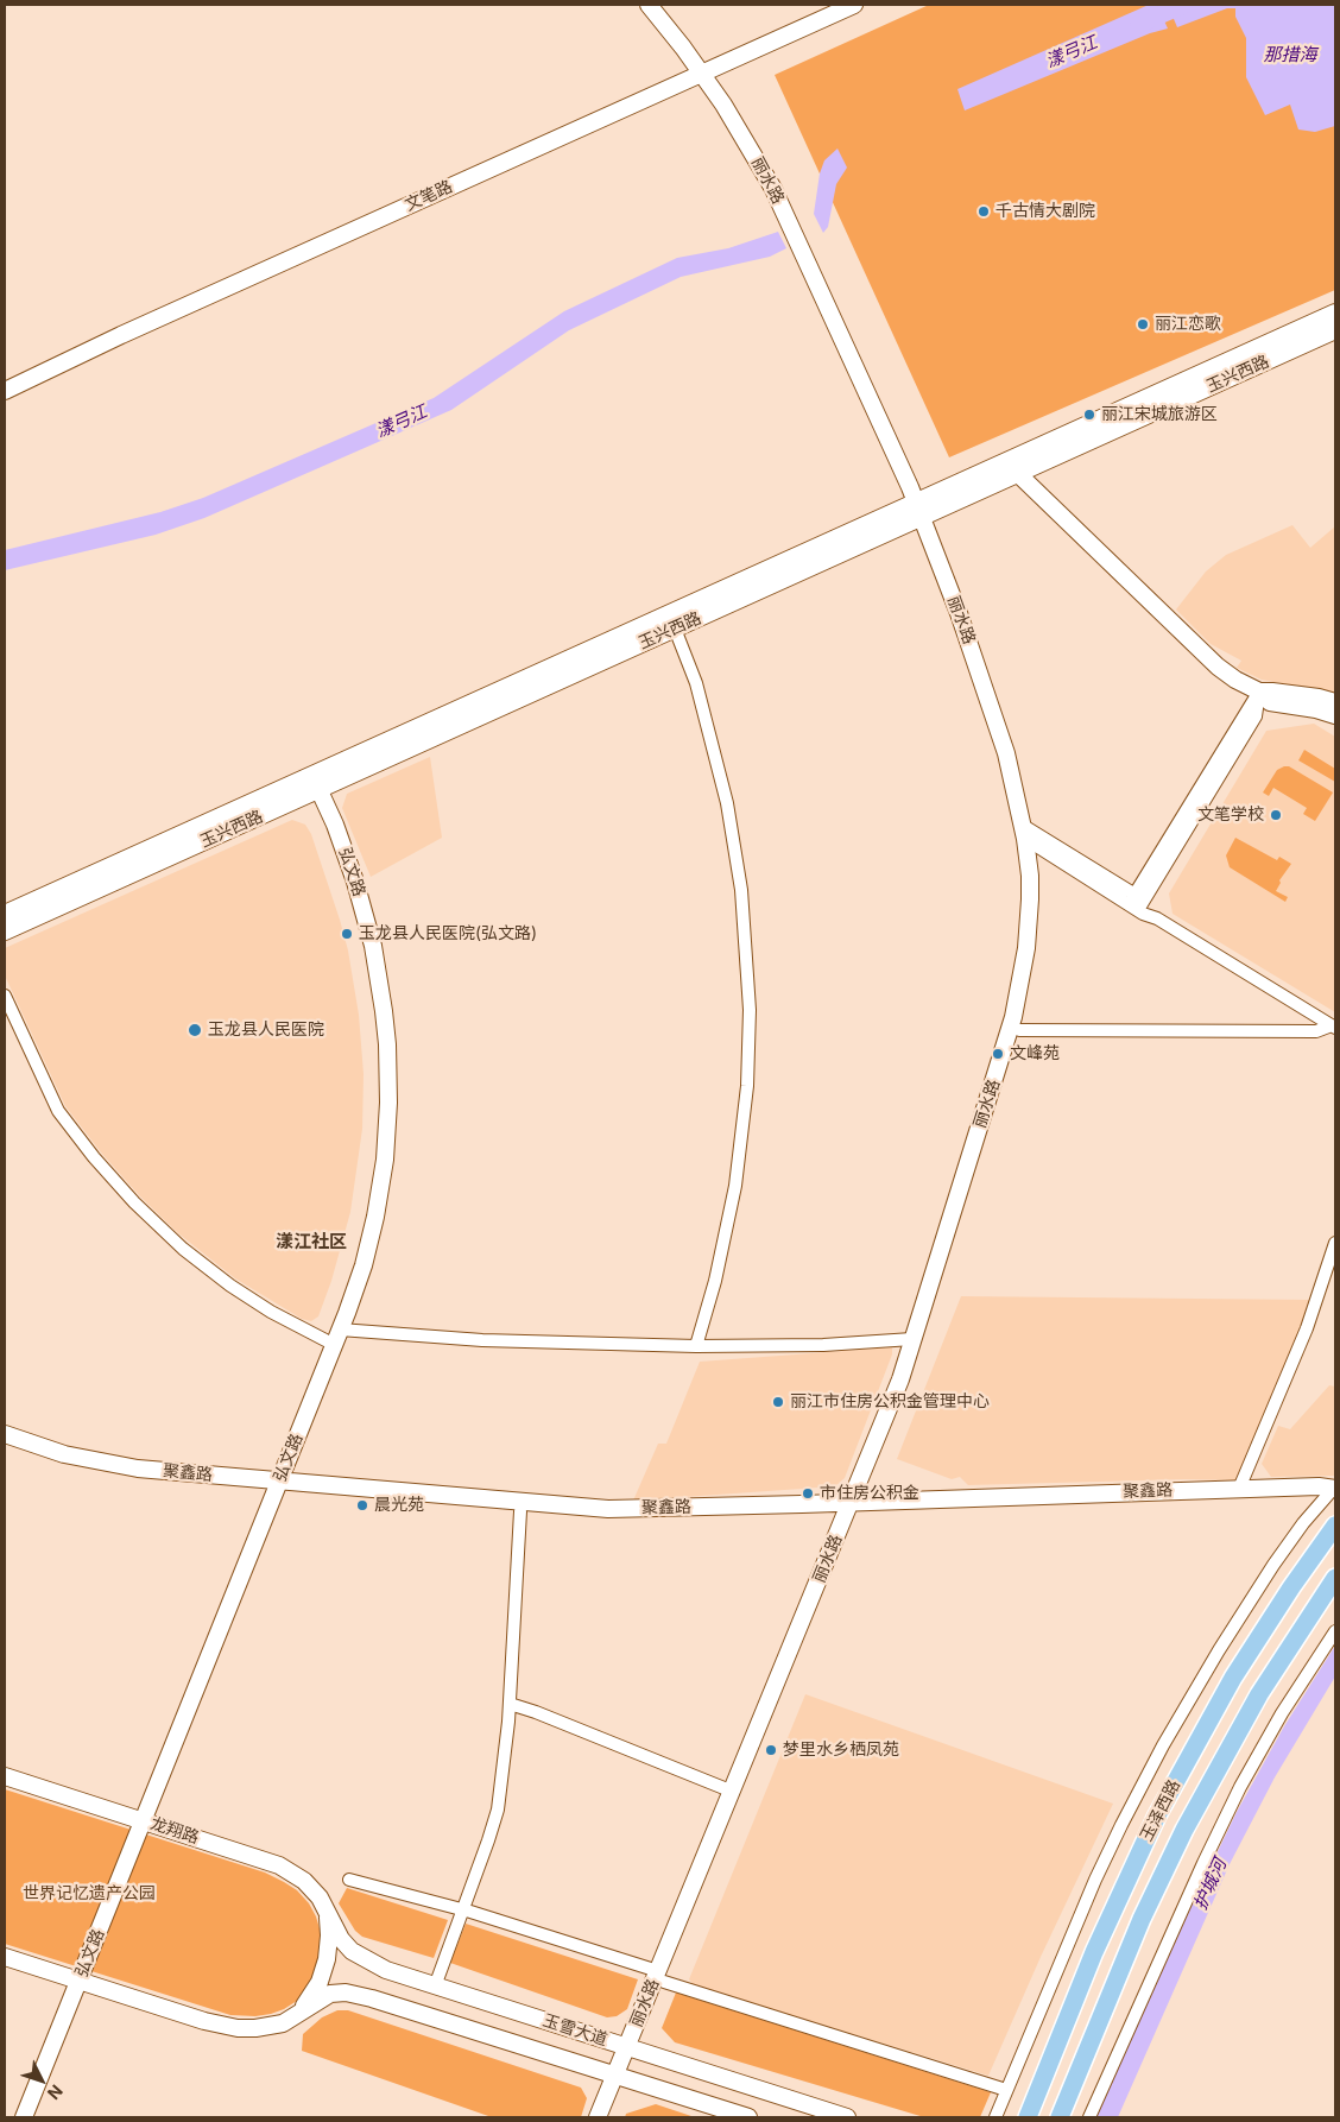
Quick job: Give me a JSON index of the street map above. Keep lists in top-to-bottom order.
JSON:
{
  "streets": {
    "main road": [
      "丽水路",
      "文笔路",
      "玉兴西路",
      "弘文路",
      "聚鑫路",
      "玉泽西路",
      "龙翔路",
      "玉雪大道"
    ]
  },
  "crossings": [
    ["丽水路", "文笔路"],
    ["丽水路", "玉兴西路"],
    ["丽水路", "聚鑫路"],
    ["丽水路", "玉雪大道"],
    ["玉兴西路", "弘文路"],
    ["弘文路", "聚鑫路"],
    ["弘文路", "龙翔路"],
    ["龙翔路", "玉雪大道"]
  ],
  "districts": ["漾江社区"],
  "water": ["漾弓江", "那措海", "护城河"],
  "parks": ["世界记忆遗产公园"],
  "places": [
    "千古情大剧院",
    "丽江恋歌",
    "丽江宋城旅游区",
    "文笔学校",
    "玉龙县人民医院(弘文路)",
    "玉龙县人民医院",
    "文峰苑",
    "丽江市住房公积金管理中心",
    "市住房公积金",
    "晨光苑",
    "梦里水乡栖凤苑"
  ],
  "north": "bottom right"
}
